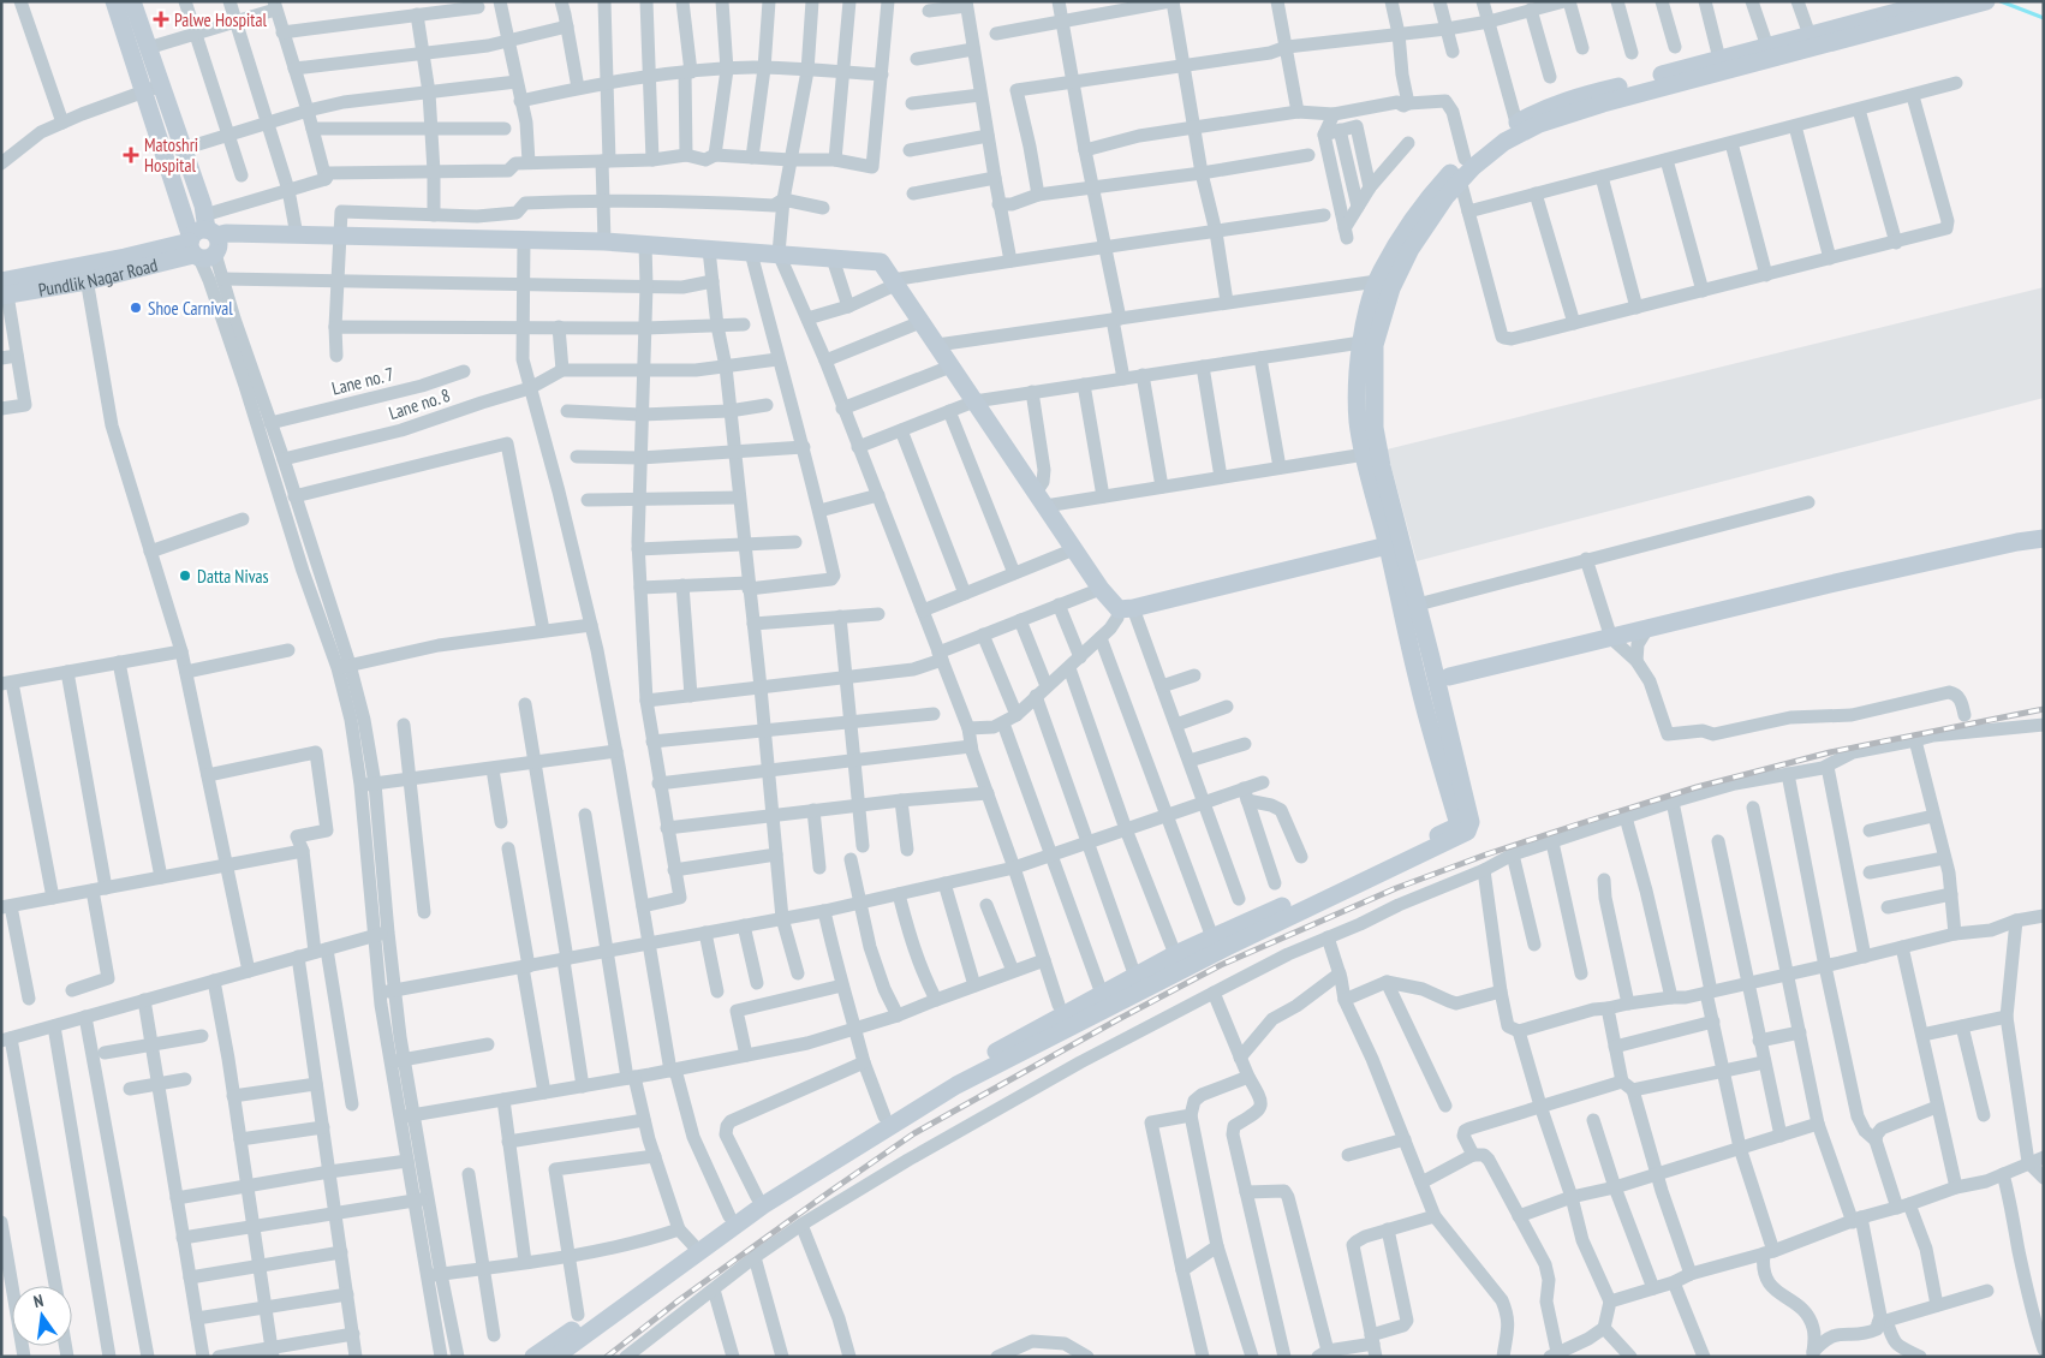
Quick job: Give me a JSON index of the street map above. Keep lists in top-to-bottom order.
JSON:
{
  "streets": {
    "street": ["Pundlik Nagar Road", "Lane no. 7", "Lane no. 8"]
  },
  "places": {
    "health": ["Palwe Hospital", "Matoshri Hospital"],
    "other": ["Shoe Carnival", "Datta Nivas"]
  },
  "north": "top"
}
